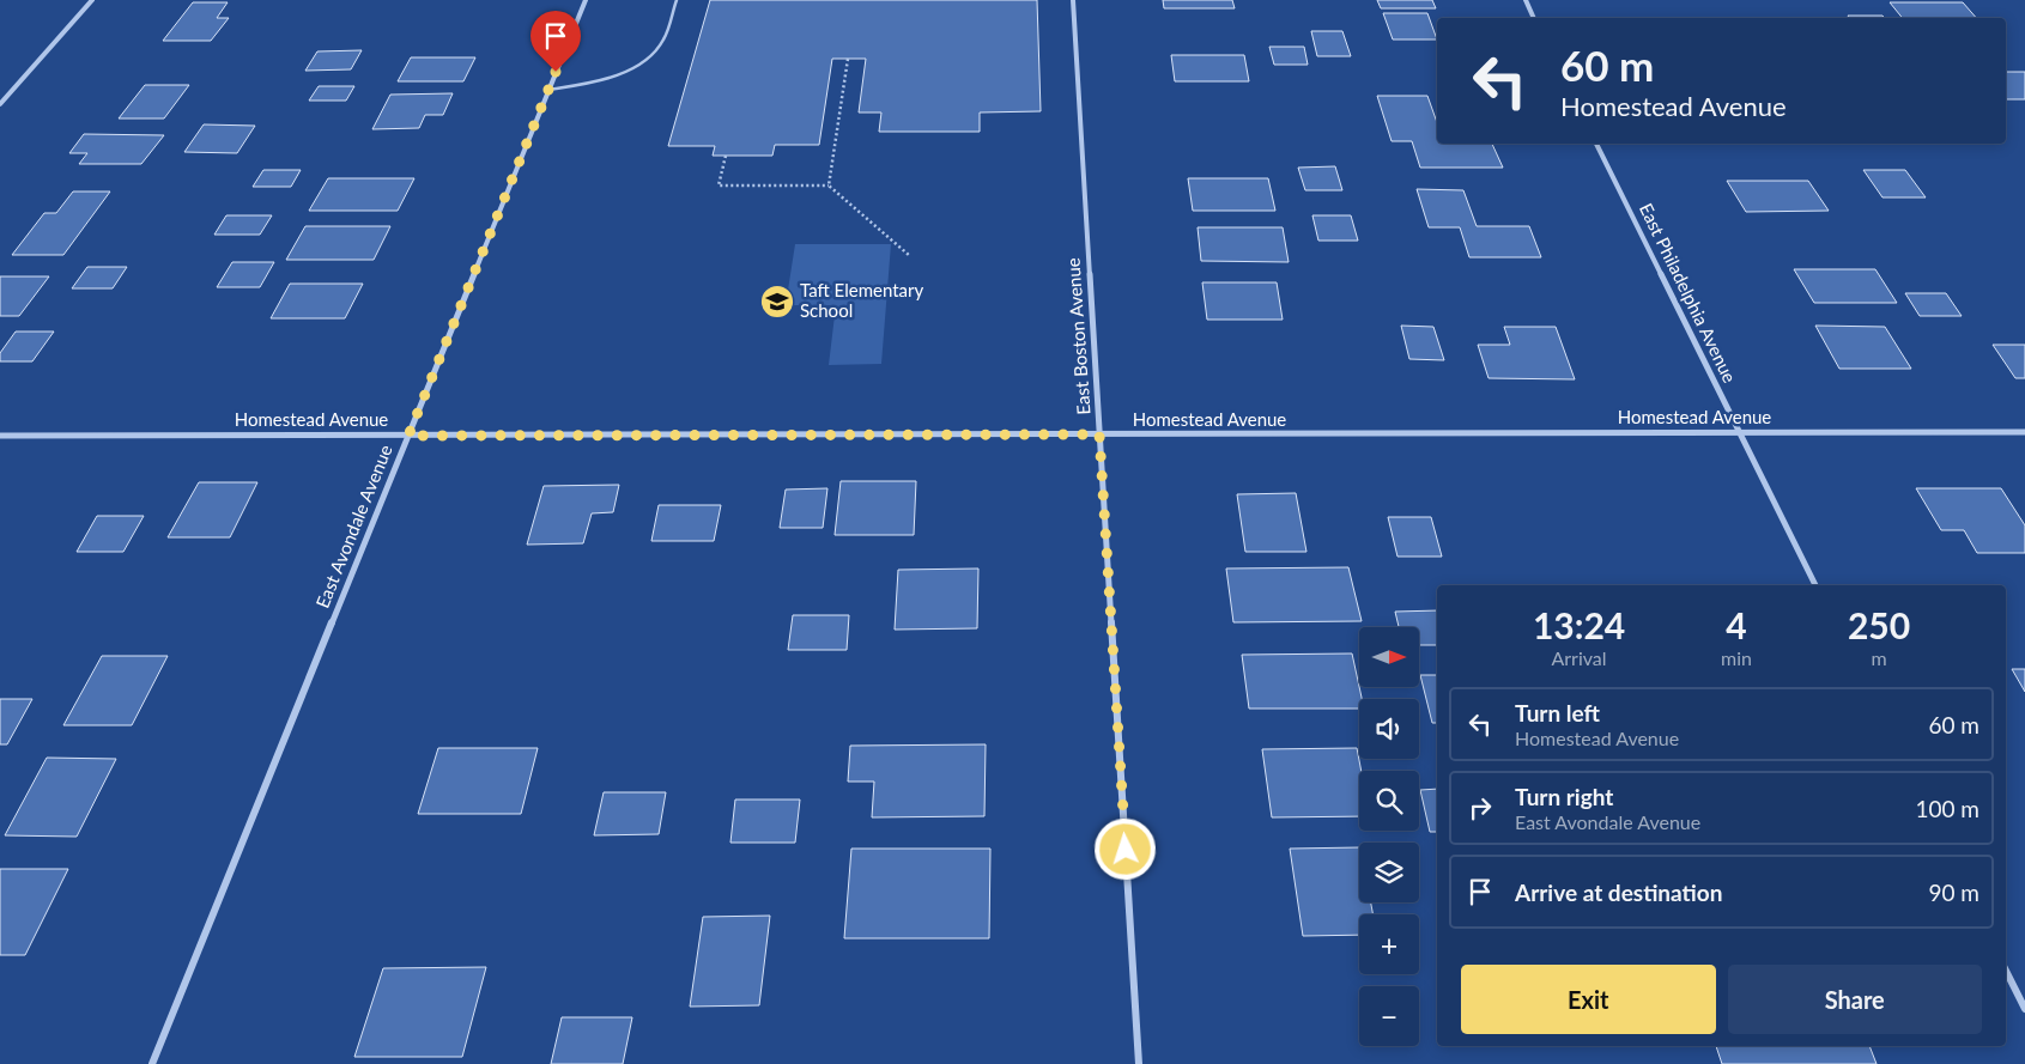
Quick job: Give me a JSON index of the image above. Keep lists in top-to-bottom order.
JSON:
{
  "streets": {
    "street": [
      "East Philadelphia Avenue",
      "East Boston Avenue",
      "Homestead Avenue",
      "East Avondale Avenue"
    ]
  },
  "crossings": [
    ["East Philadelphia Avenue", "Homestead Avenue"],
    ["East Boston Avenue", "Homestead Avenue"],
    ["Homestead Avenue", "East Avondale Avenue"]
  ],
  "places": {
    "school or university": ["Taft Elementary School"]
  },
  "north": "right",
  "page": {
    "turn": ["60 m", "Homestead Avenue"],
    "eta": [
      "13:24",
      "Arrival",
      "4",
      "min",
      "250",
      "m"
    ],
    "map_buttons": ["+", "−"],
    "list": [
      {
        "name": "Turn left",
        "note": "Homestead Avenue",
        "value": "60 m"
      },
      {
        "name": "Turn right",
        "note": "East Avondale Avenue",
        "value": "100 m"
      },
      {
        "name": "Arrive at destination",
        "value": "90 m"
      }
    ],
    "buttons": ["Exit", "Share"]
  }
}
